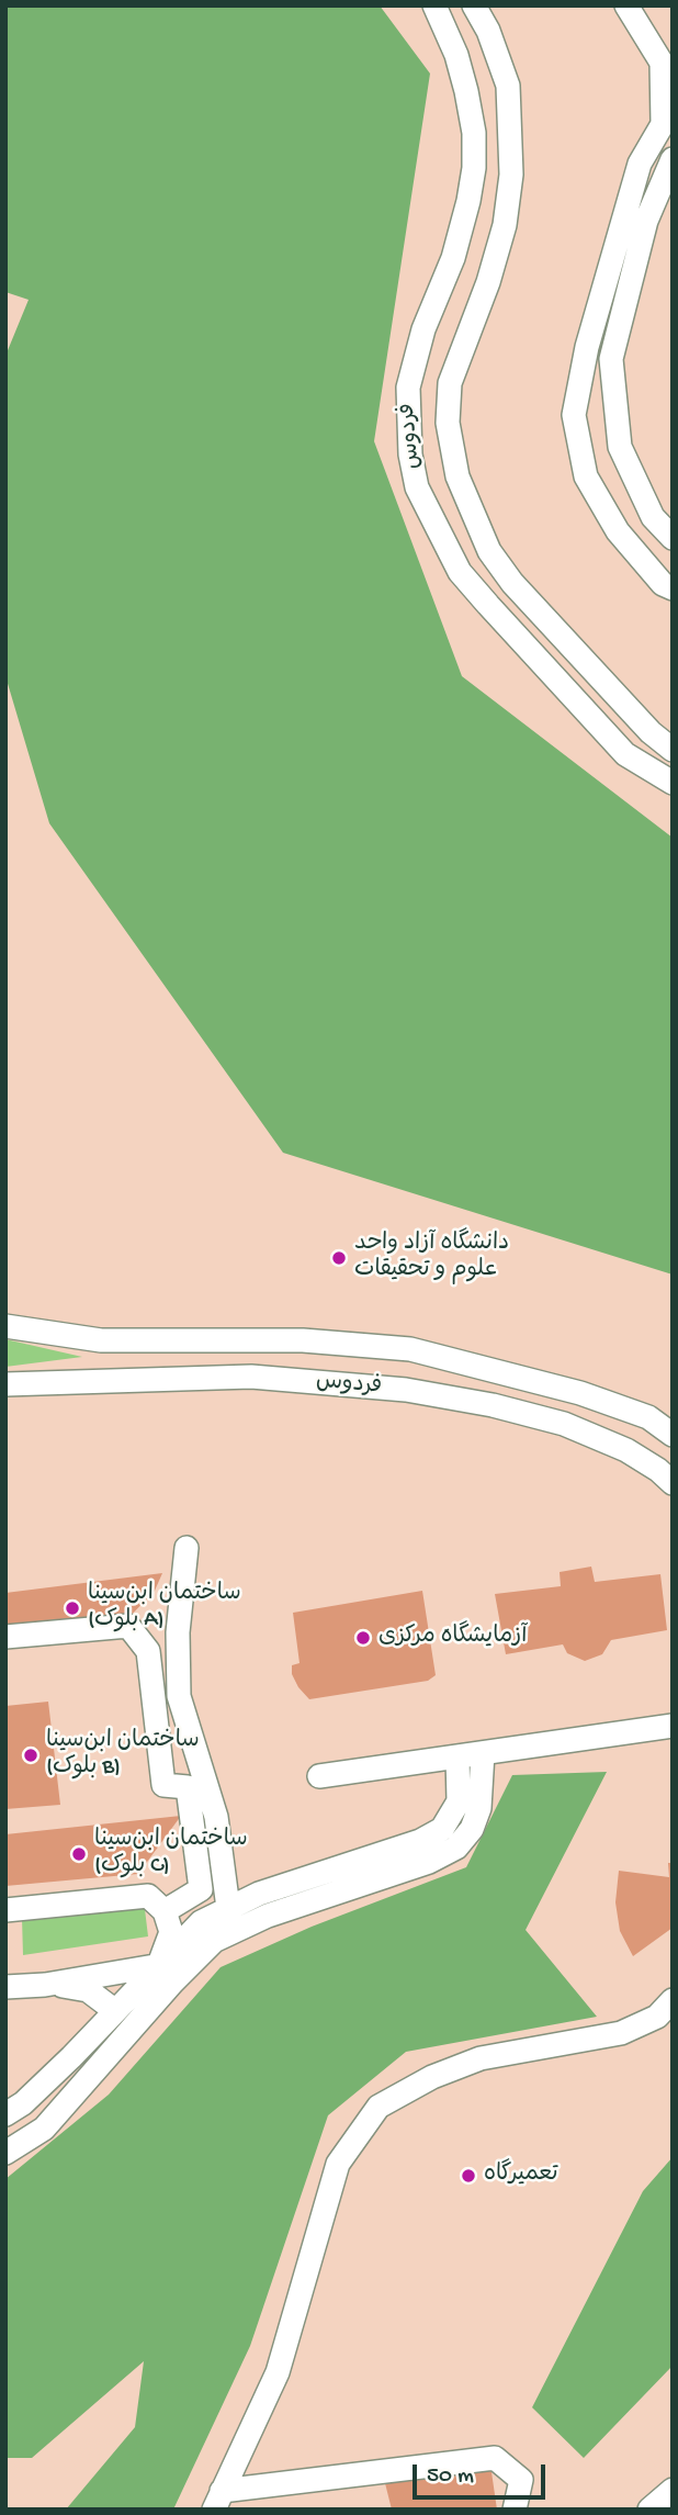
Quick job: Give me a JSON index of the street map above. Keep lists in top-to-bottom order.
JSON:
{
  "streets": {
    "lane": ["فردوس"]
  },
  "places": [
    "دانشگاه آزاد واحد علوم و تحقیقات",
    "ساختمان ابن‌سینا (بلوک A)",
    "آزمایشگاه مرکزی",
    "ساختمان ابن‌سینا (بلوک B)",
    "ساختمان ابن‌سینا (بلوک C)",
    "تعمیرگاه"
  ],
  "scale_bar": "50 m"
}
